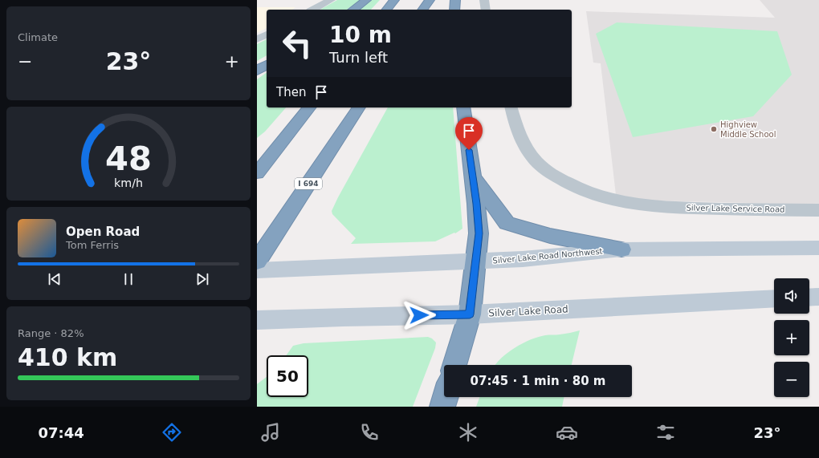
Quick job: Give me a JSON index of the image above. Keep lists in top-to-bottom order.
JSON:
{
  "streets": {
    "highway": ["I 694"],
    "main road": ["Silver Lake Road Northwest", "Silver Lake Road"],
    "street": ["Silver Lake Service Road"]
  },
  "places": ["Highview Middle School"],
  "page": {
    "tile": [
      "Climate",
      ["Range · 82%", "410 km"]
    ],
    "turn": ["10 m", "Turn left"],
    "heat": ["−", "23°", "+"],
    "then": "Then",
    "song": ["Open Road", "Tom Ferris"],
    "map_buttons": ["+", "−"],
    "limit": "50",
    "trip": "07:45 · 1 min · 80 m",
    "tabs": ["07:44", "23°"],
    "gauge": ["48", "km/h"]
  }
}
